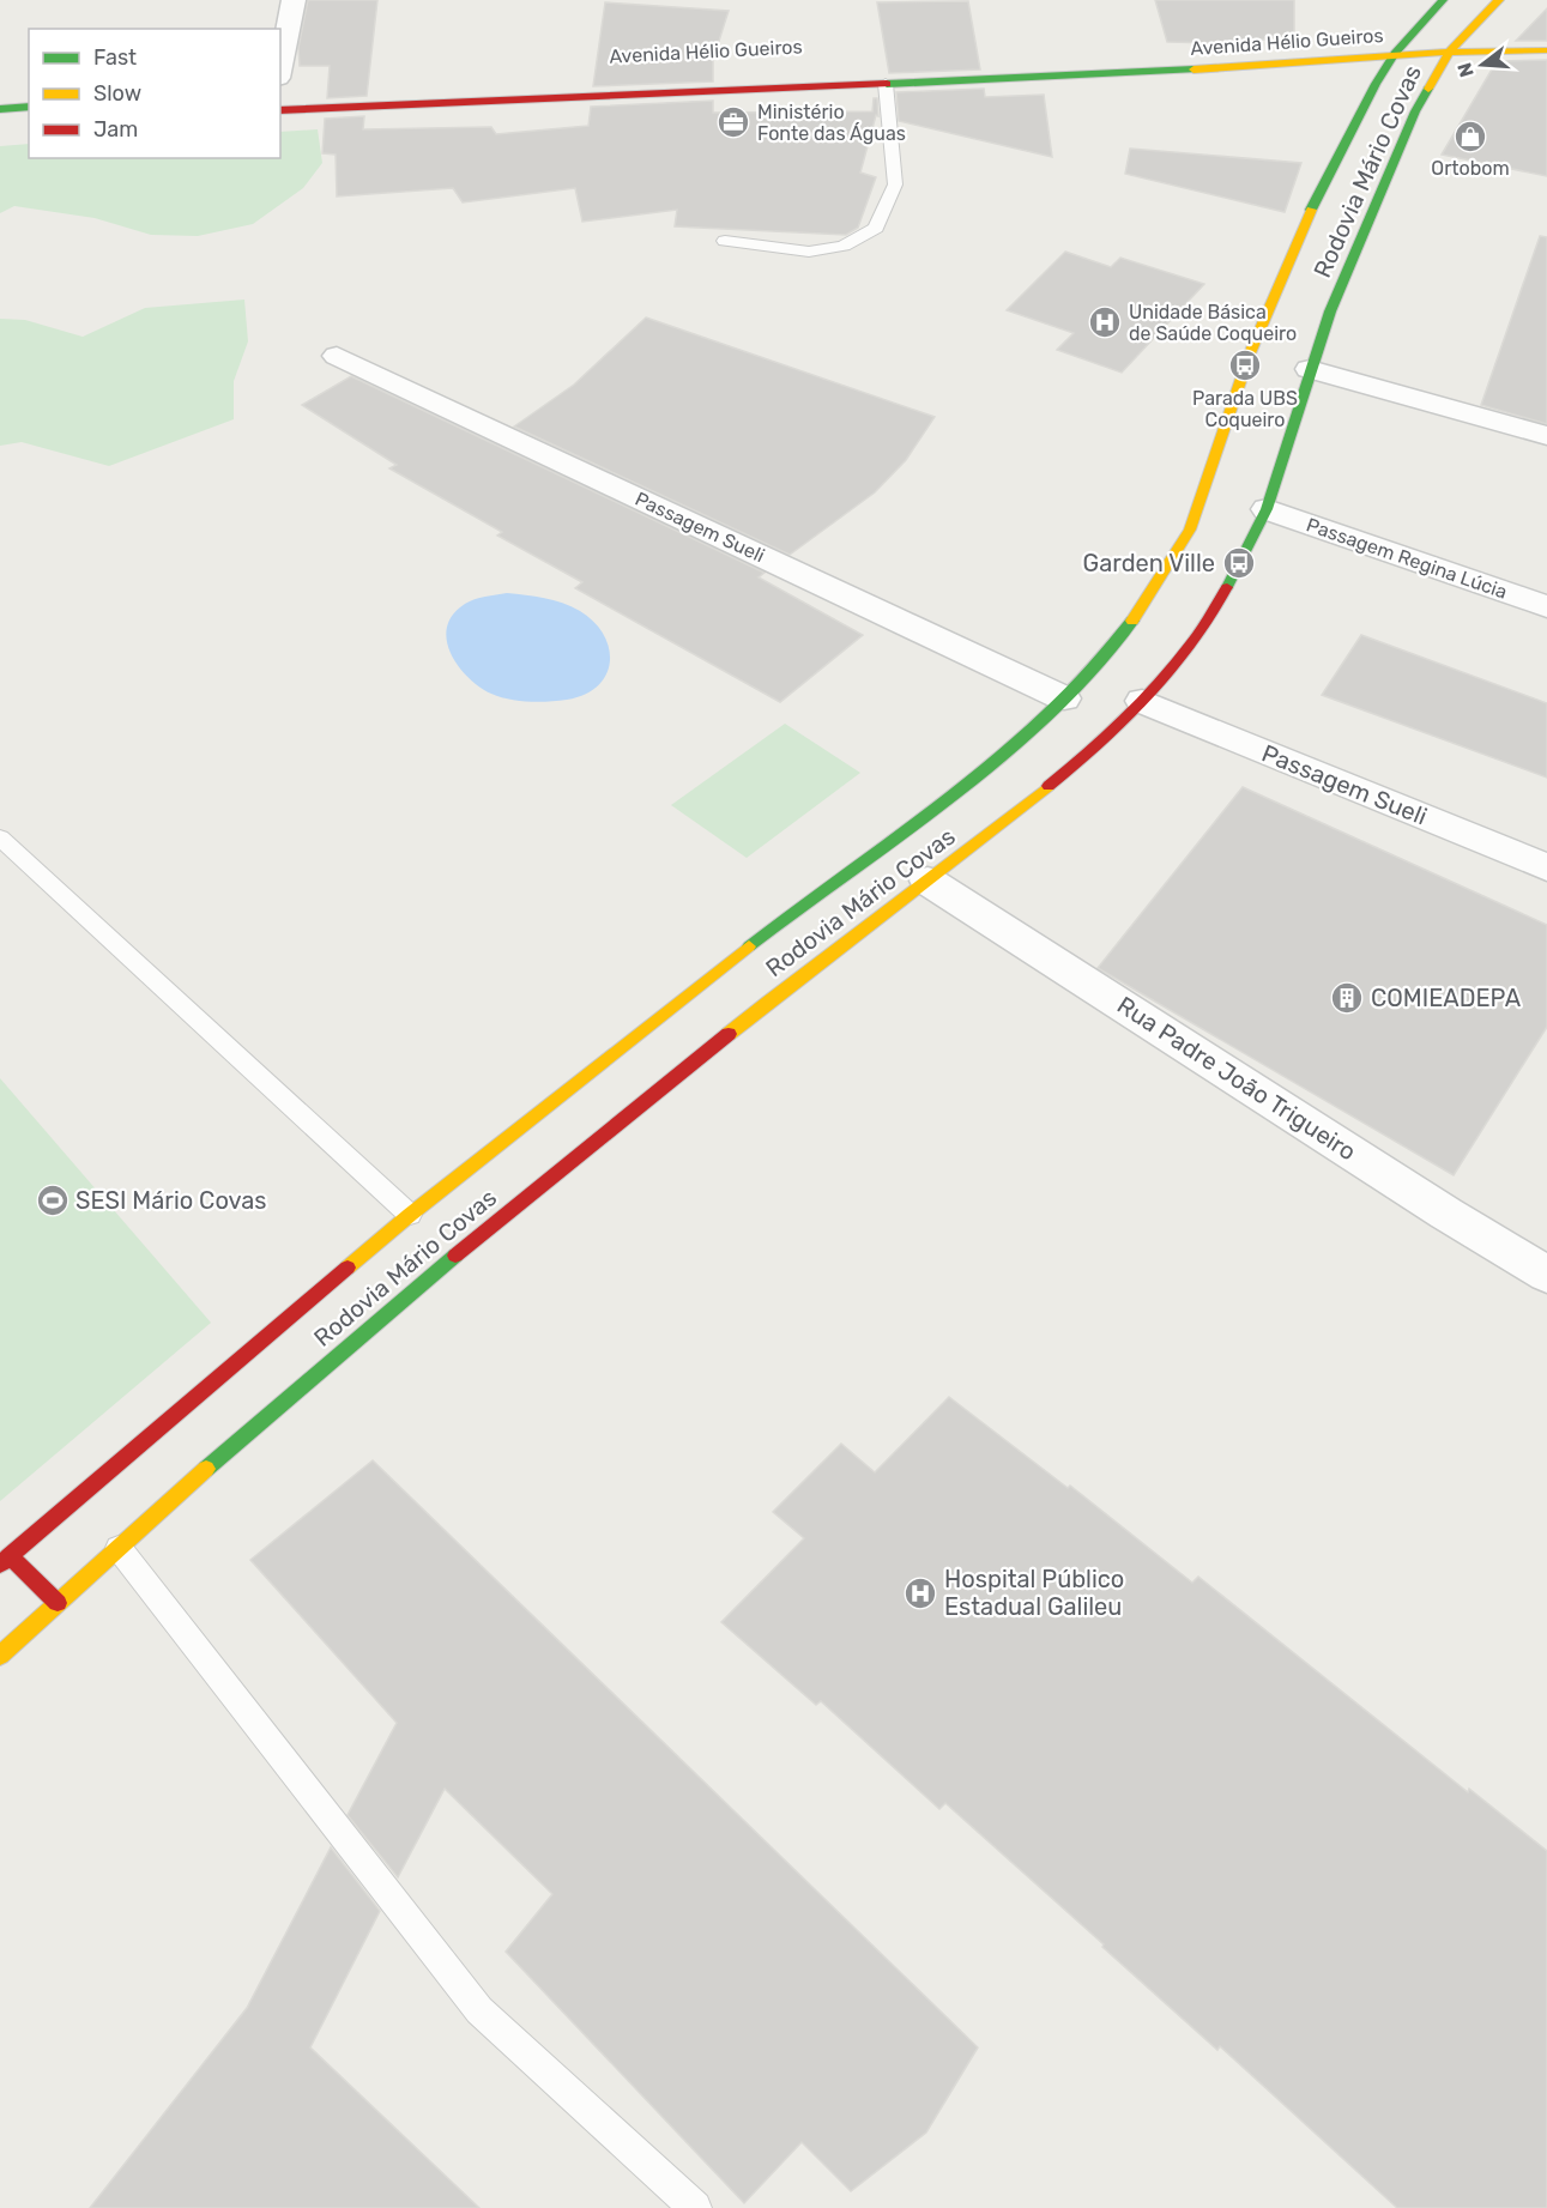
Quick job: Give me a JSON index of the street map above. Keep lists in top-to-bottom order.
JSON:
{
  "streets": {
    "main road": ["Avenida Hélio Gueiros", "Rodovia Mário Covas"],
    "street": ["Passagem Sueli", "Passagem Regina Lúcia", "Rua Padre João Trigueiro"]
  },
  "crossings": [
    ["Avenida Hélio Gueiros", "Rodovia Mário Covas"],
    ["Rodovia Mário Covas", "Passagem Sueli"],
    ["Rodovia Mário Covas", "Passagem Regina Lúcia"],
    ["Rodovia Mário Covas", "Rua Padre João Trigueiro"]
  ],
  "places": {
    "office": ["Ministério Fonte das Águas"],
    "shop": ["Ortobom"],
    "hospital": ["Unidade Básica de Saúde Coqueiro", "Hospital Público Estadual Galileu"],
    "bus stop": ["Parada UBS Coqueiro", "Garden Ville"],
    "building": ["COMIEADEPA"],
    "sports": ["SESI Mário Covas"]
  },
  "legend": ["Fast", "Slow", "Jam"],
  "north": "left"
}
